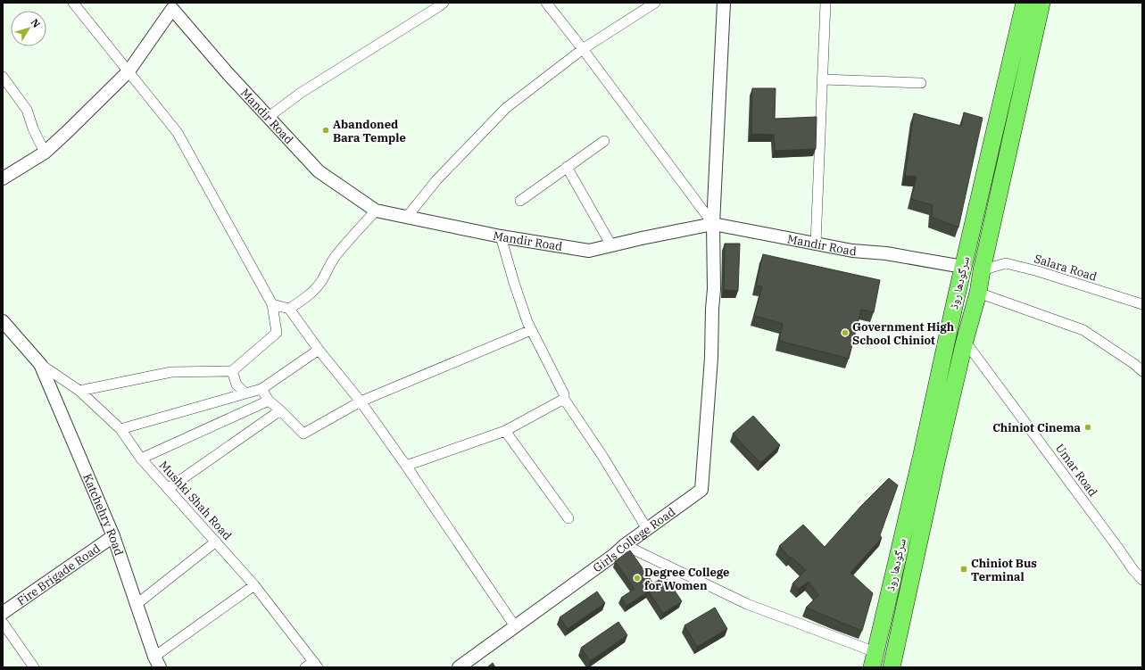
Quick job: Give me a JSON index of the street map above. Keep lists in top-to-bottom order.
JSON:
{
  "streets": {
    "highway": ["سرگودھا روڈ"],
    "street": [
      "Mandir Road",
      "Salara Road",
      "Umar Road",
      "Mushki Shah Road",
      "Katchehry Road",
      "Girls College Road",
      "Fire Brigade Road"
    ]
  },
  "crossings": [
    ["Mandir Road", "سرگودھا روڈ"],
    ["Mandir Road", "Girls College Road"],
    ["Salara Road", "سرگودھا روڈ"],
    ["سرگودھا روڈ", "Umar Road"],
    ["Mushki Shah Road", "Katchehry Road"],
    ["Katchehry Road", "Fire Brigade Road"]
  ],
  "places": {
    "other": [
      "Abandoned Bara Temple",
      "Government High School Chiniot",
      "Chiniot Cinema",
      "Degree College for Women"
    ],
    "transit": ["Chiniot Bus Terminal"]
  },
  "north": "top right"
}
